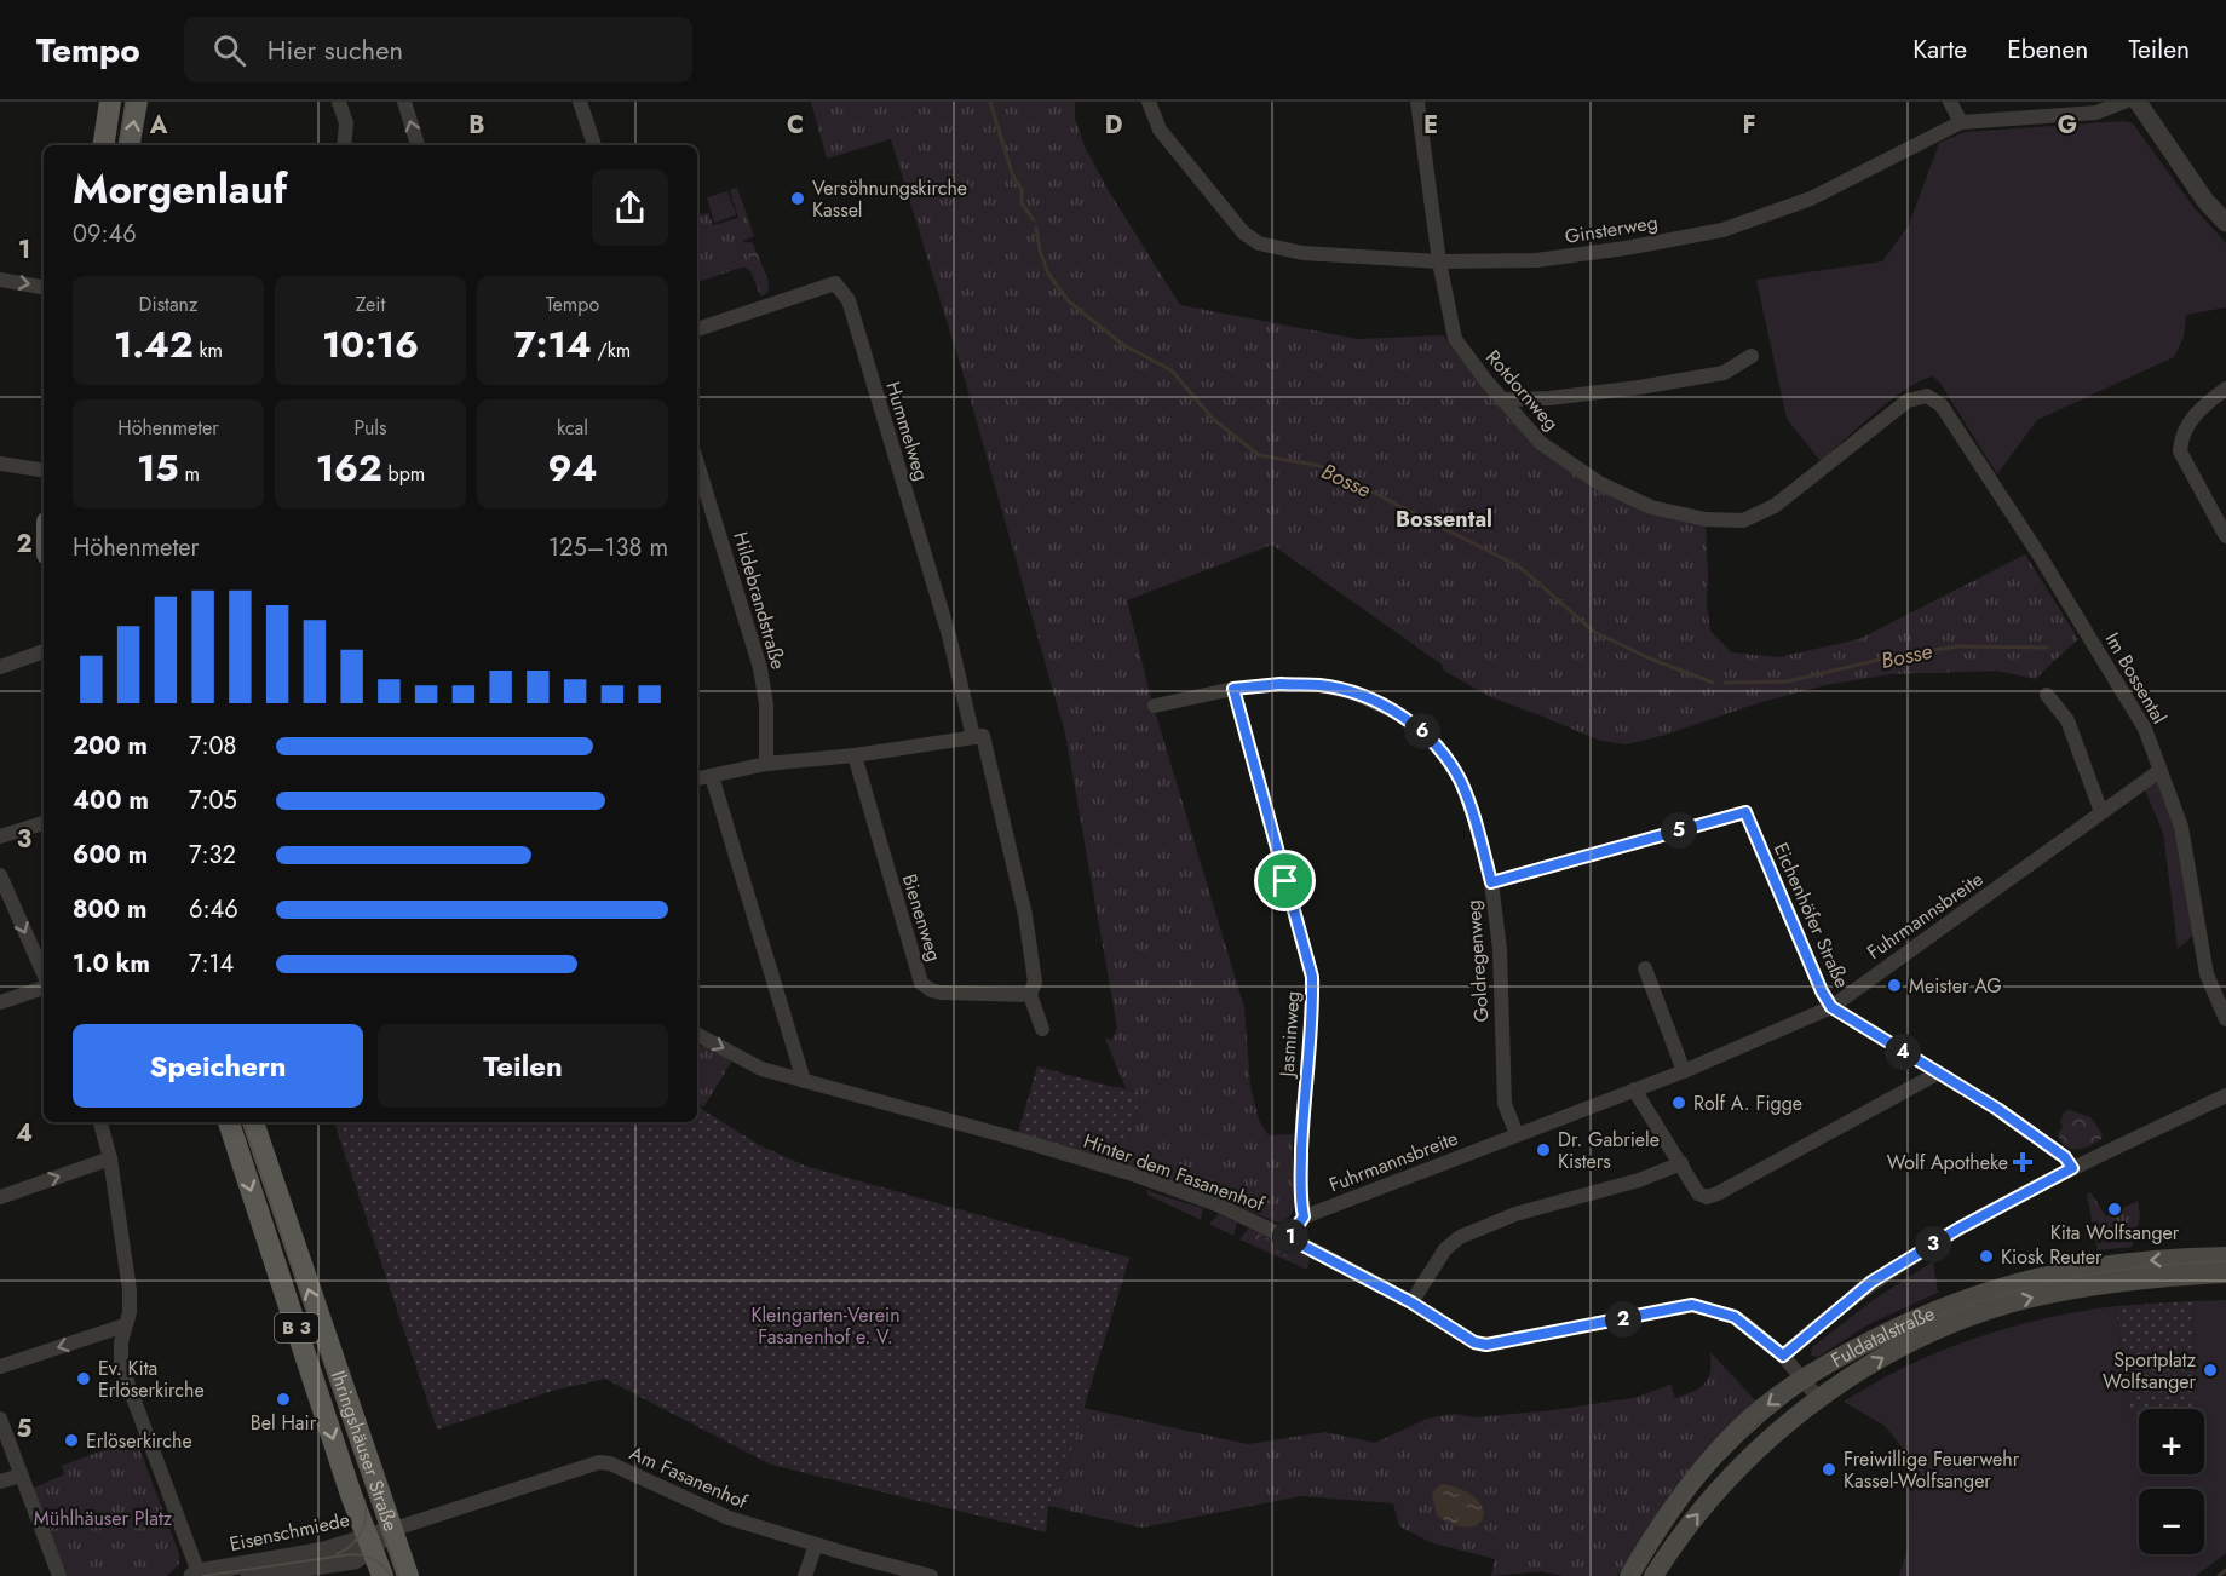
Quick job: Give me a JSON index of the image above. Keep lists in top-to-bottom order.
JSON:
{
  "streets": {
    "main road": ["B 3", "Fuldatalstraße", "Ihringshäuser Straße"],
    "street": [
      "Ginsterweg",
      "Rotdornweg",
      "Hummelweg",
      "Hildebrandstraße",
      "Im Bossental",
      "Eichenhöfer Straße",
      "Fuhrmannsbreite",
      "Bienenweg",
      "Goldregenweg",
      "Jasminweg",
      "Hinter dem Fasanenhof",
      "Am Fasanenhof",
      "Eisenschmiede"
    ]
  },
  "crossings": [
    ["Ginsterweg", "Rotdornweg"],
    ["Rotdornweg", "Im Bossental"],
    ["Im Bossental", "Fuhrmannsbreite"],
    ["Eichenhöfer Straße", "Fuhrmannsbreite"],
    ["Eichenhöfer Straße", "Goldregenweg"],
    ["Fuhrmannsbreite", "Goldregenweg"],
    ["Fuhrmannsbreite", "Jasminweg"],
    ["Goldregenweg", "Jasminweg"],
    ["Hinter dem Fasanenhof", "Fuldatalstraße"],
    ["Ihringshäuser Straße", "Am Fasanenhof"],
    ["Ihringshäuser Straße", "Eisenschmiede"],
    ["Am Fasanenhof", "Eisenschmiede"]
  ],
  "districts": ["Bossental"],
  "water": ["Bosse"],
  "parks": ["Kleingarten-Verein Fasanenhof e. V.", "Mühlhäuser Platz"],
  "places": {
    "other": [
      "Versöhnungskirche Kassel",
      "Meister AG",
      "Rolf A. Figge",
      "Dr. Gabriele Kisters",
      "Kita Wolfsanger",
      "Kiosk Reuter",
      "Sportplatz Wolfsanger",
      "Ev. Kita Erlöserkirche",
      "Bel Hair",
      "Erlöserkirche",
      "Freiwillige Feuerwehr Kassel-Wolfsanger"
    ],
    "health": ["Wolf Apotheke"]
  },
  "page": {
    "header": "Tempo",
    "search": "Hier suchen",
    "nav": ["Karte", "Ebenen", "Teilen"],
    "heading": ["Morgenlauf", "09:46"],
    "stats": [
      ["Distanz", "1.42 km"],
      ["Zeit", "10:16"],
      ["Tempo", "7:14 /km"],
      ["Höhenmeter", "15 m"],
      ["Puls", "162 bpm"],
      ["kcal", "94"]
    ],
    "chart": ["Höhenmeter", "125–138 m"],
    "pins": [
      "6",
      "5",
      "4",
      "1",
      "3",
      "2"
    ],
    "list": [
      {
        "name": "200 m",
        "note": "7:08"
      },
      {
        "name": "400 m",
        "note": "7:05"
      },
      {
        "name": "600 m",
        "note": "7:32"
      },
      {
        "name": "800 m",
        "note": "6:46"
      },
      {
        "name": "1.0 km",
        "note": "7:14"
      }
    ],
    "buttons": ["Speichern", "Teilen"],
    "map_buttons": ["+", "−"]
  },
  "grid": {
    "columns": [
      "A",
      "B",
      "C",
      "D",
      "E",
      "F",
      "G"
    ],
    "rows": [
      "1",
      "2",
      "3",
      "4",
      "5"
    ]
  }
}
